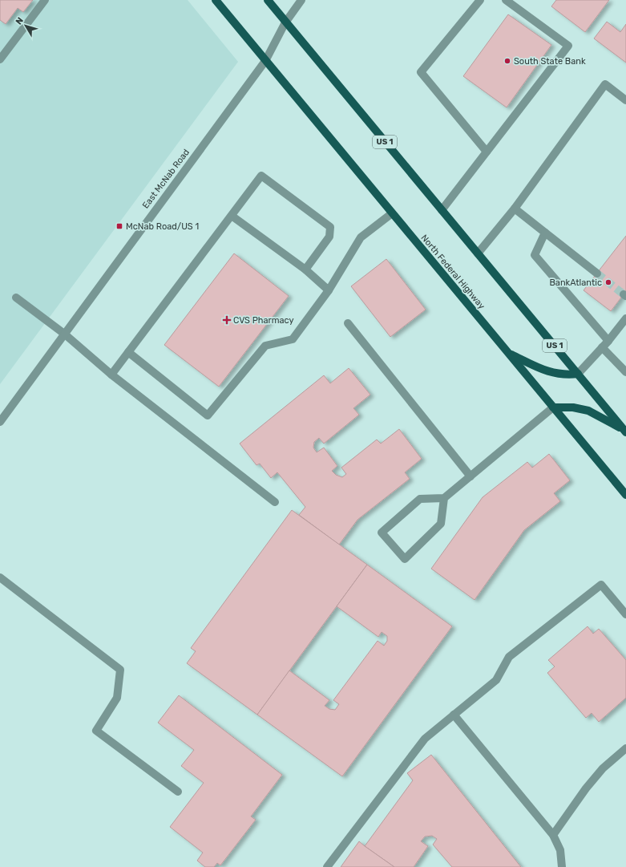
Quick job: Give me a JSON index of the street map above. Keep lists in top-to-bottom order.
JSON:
{
  "streets": {
    "main road": ["US 1", "North Federal Highway"],
    "street": ["East McNab Road"]
  },
  "crossings": [
    ["US 1", "East McNab Road"],
    ["East McNab Road", "North Federal Highway"]
  ],
  "places": {
    "other": ["South State Bank", "BankAtlantic"],
    "transit": ["McNab Road/US 1"],
    "health": ["CVS Pharmacy"]
  },
  "north": "top left"
}
